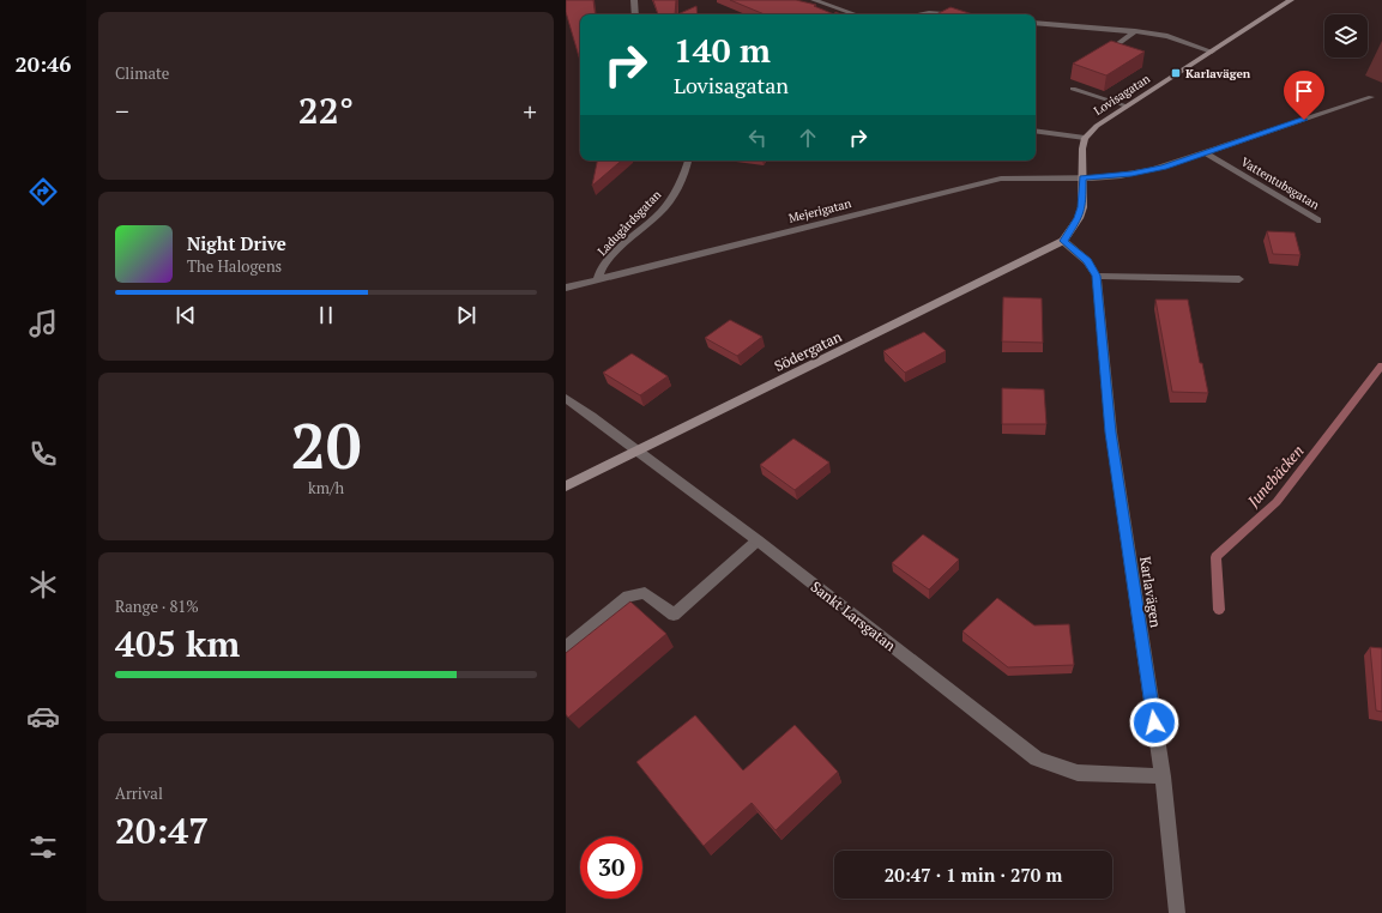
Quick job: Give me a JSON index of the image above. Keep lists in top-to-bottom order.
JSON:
{
  "streets": {
    "street": [
      "Lovisagatan",
      "Vattentubsgatan",
      "Mejerigatan",
      "Ladugårdsgatan",
      "Södergatan",
      "Karlavägen",
      "Sankt Larsgatan"
    ]
  },
  "crossings": [
    ["Vattentubsgatan", "Mejerigatan"],
    ["Mejerigatan", "Ladugårdsgatan"],
    ["Södergatan", "Sankt Larsgatan"],
    ["Karlavägen", "Sankt Larsgatan"]
  ],
  "water": ["Junebäcken"],
  "places": {
    "transit": ["Karlavägen"]
  },
  "page": {
    "tabs": "20:46",
    "tile": [
      "Climate",
      ["20", "km/h"],
      ["Range · 81%", "405 km"],
      ["Arrival", "20:47"]
    ],
    "turn": ["140 m", "Lovisagatan"],
    "heat": ["−", "22°", "+"],
    "song": ["Night Drive", "The Halogens"],
    "limit": "30",
    "trip": "20:47 · 1 min · 270 m"
  }
}
